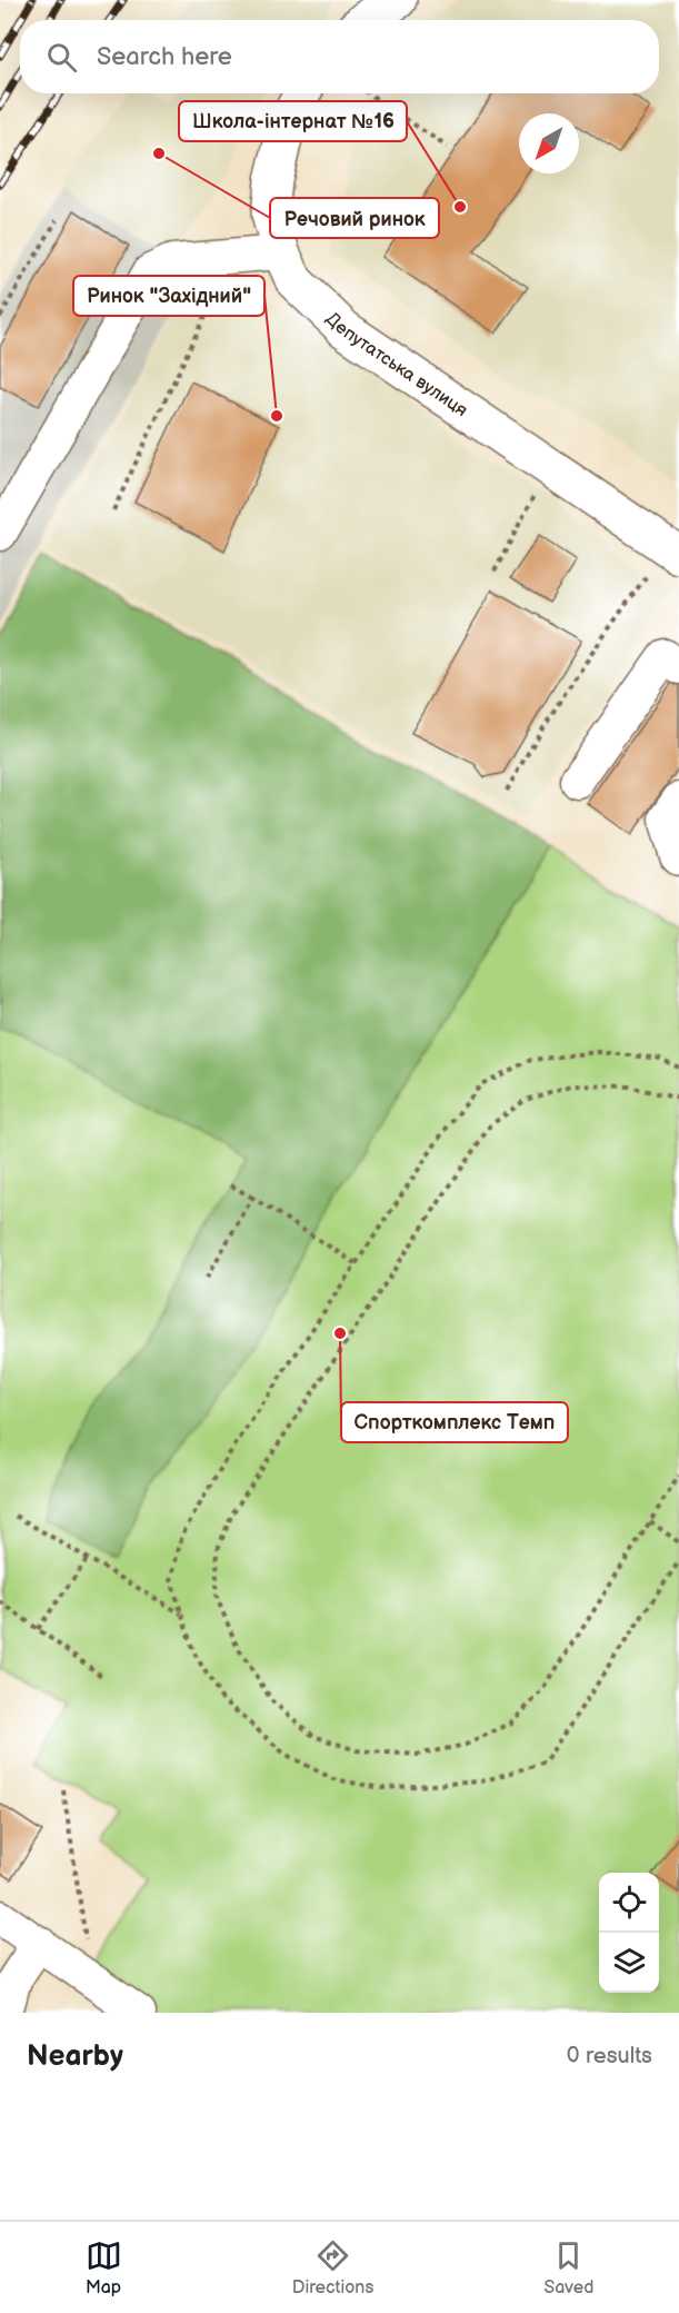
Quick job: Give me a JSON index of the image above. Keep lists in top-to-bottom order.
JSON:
{
  "streets": {
    "main road": ["Депутатська вулиця"]
  },
  "places": [
    "Речовий ринок",
    "Школа-інтернат №16",
    "Ринок \"Західний\"",
    "Спорткомплекс Темп"
  ],
  "north": "bottom left",
  "page": {
    "search": "Search here",
    "heading": ["Nearby", "0 results"],
    "nav": ["Map", "Directions", "Saved"]
  }
}
